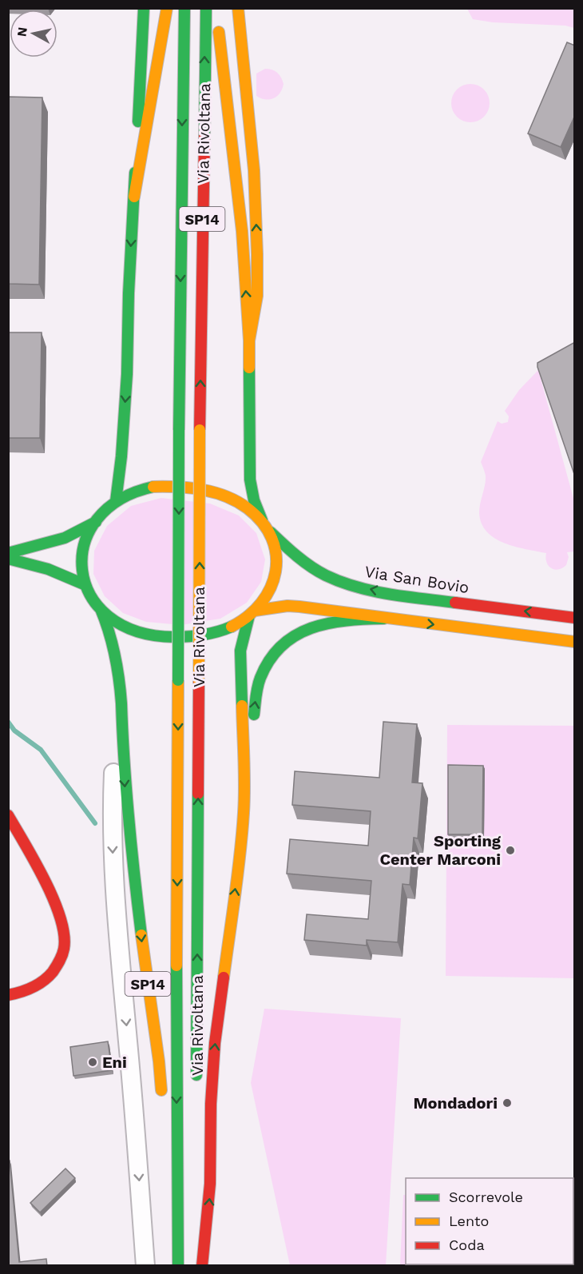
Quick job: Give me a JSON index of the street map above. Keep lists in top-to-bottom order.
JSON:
{
  "streets": {
    "main road": ["Via Rivoltana", "SP14", "Via San Bovio"]
  },
  "places": ["Sporting Center Marconi", "Eni", "Mondadori"],
  "legend": ["Scorrevole", "Lento", "Coda"],
  "north": "left"
}
